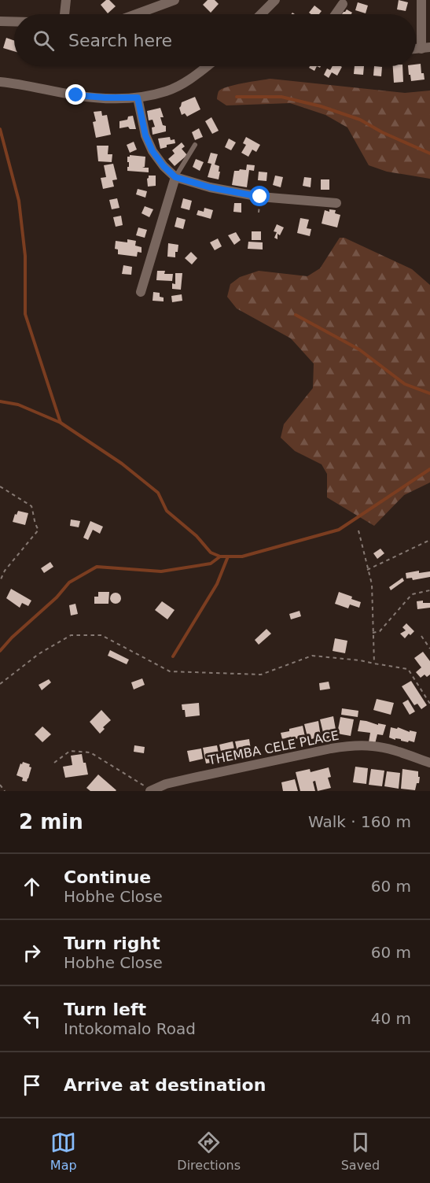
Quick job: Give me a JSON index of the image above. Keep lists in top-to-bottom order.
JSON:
{
  "streets": {
    "street": ["THEMBA CELE PLACE"]
  },
  "page": {
    "search": "Search here",
    "heading": ["2 min", "Walk · 160 m"],
    "list": [
      ["Continue", "Hobhe Close", "60 m"],
      ["Turn right", "Hobhe Close", "60 m"],
      ["Turn left", "Intokomalo Road", "40 m"],
      "Arrive at destination"
    ],
    "nav": ["Map", "Directions", "Saved"]
  }
}
